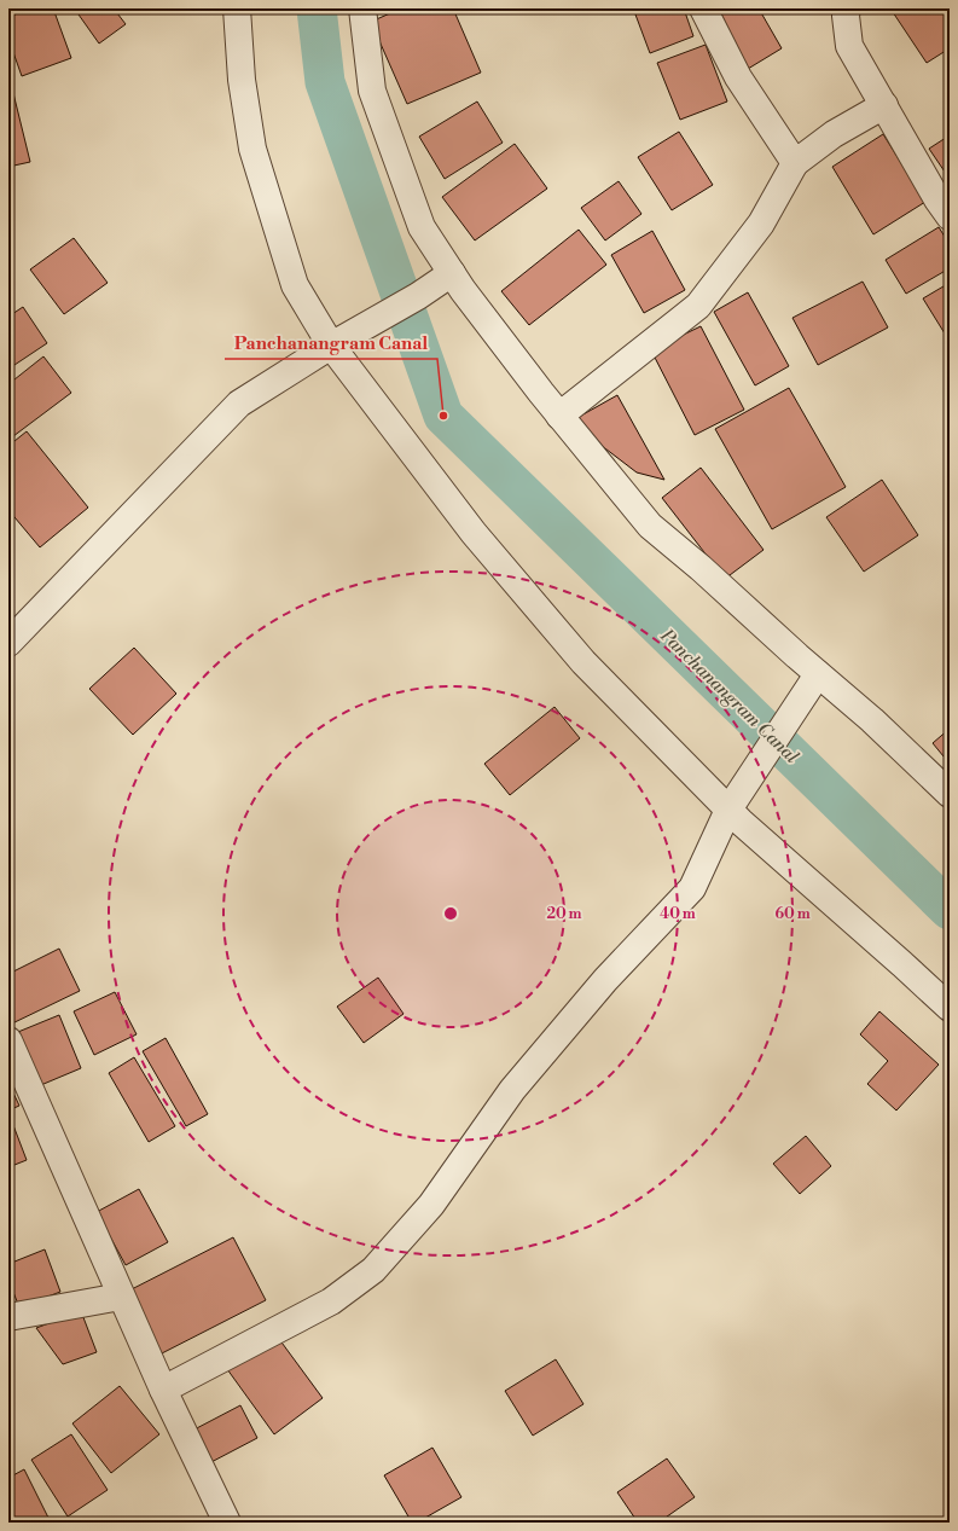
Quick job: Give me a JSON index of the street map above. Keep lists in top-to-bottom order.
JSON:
{
  "water": ["Panchanangram Canal"],
  "places": ["Panchanangram Canal"],
  "rings": ["20 m", "40 m", "60 m"]
}
